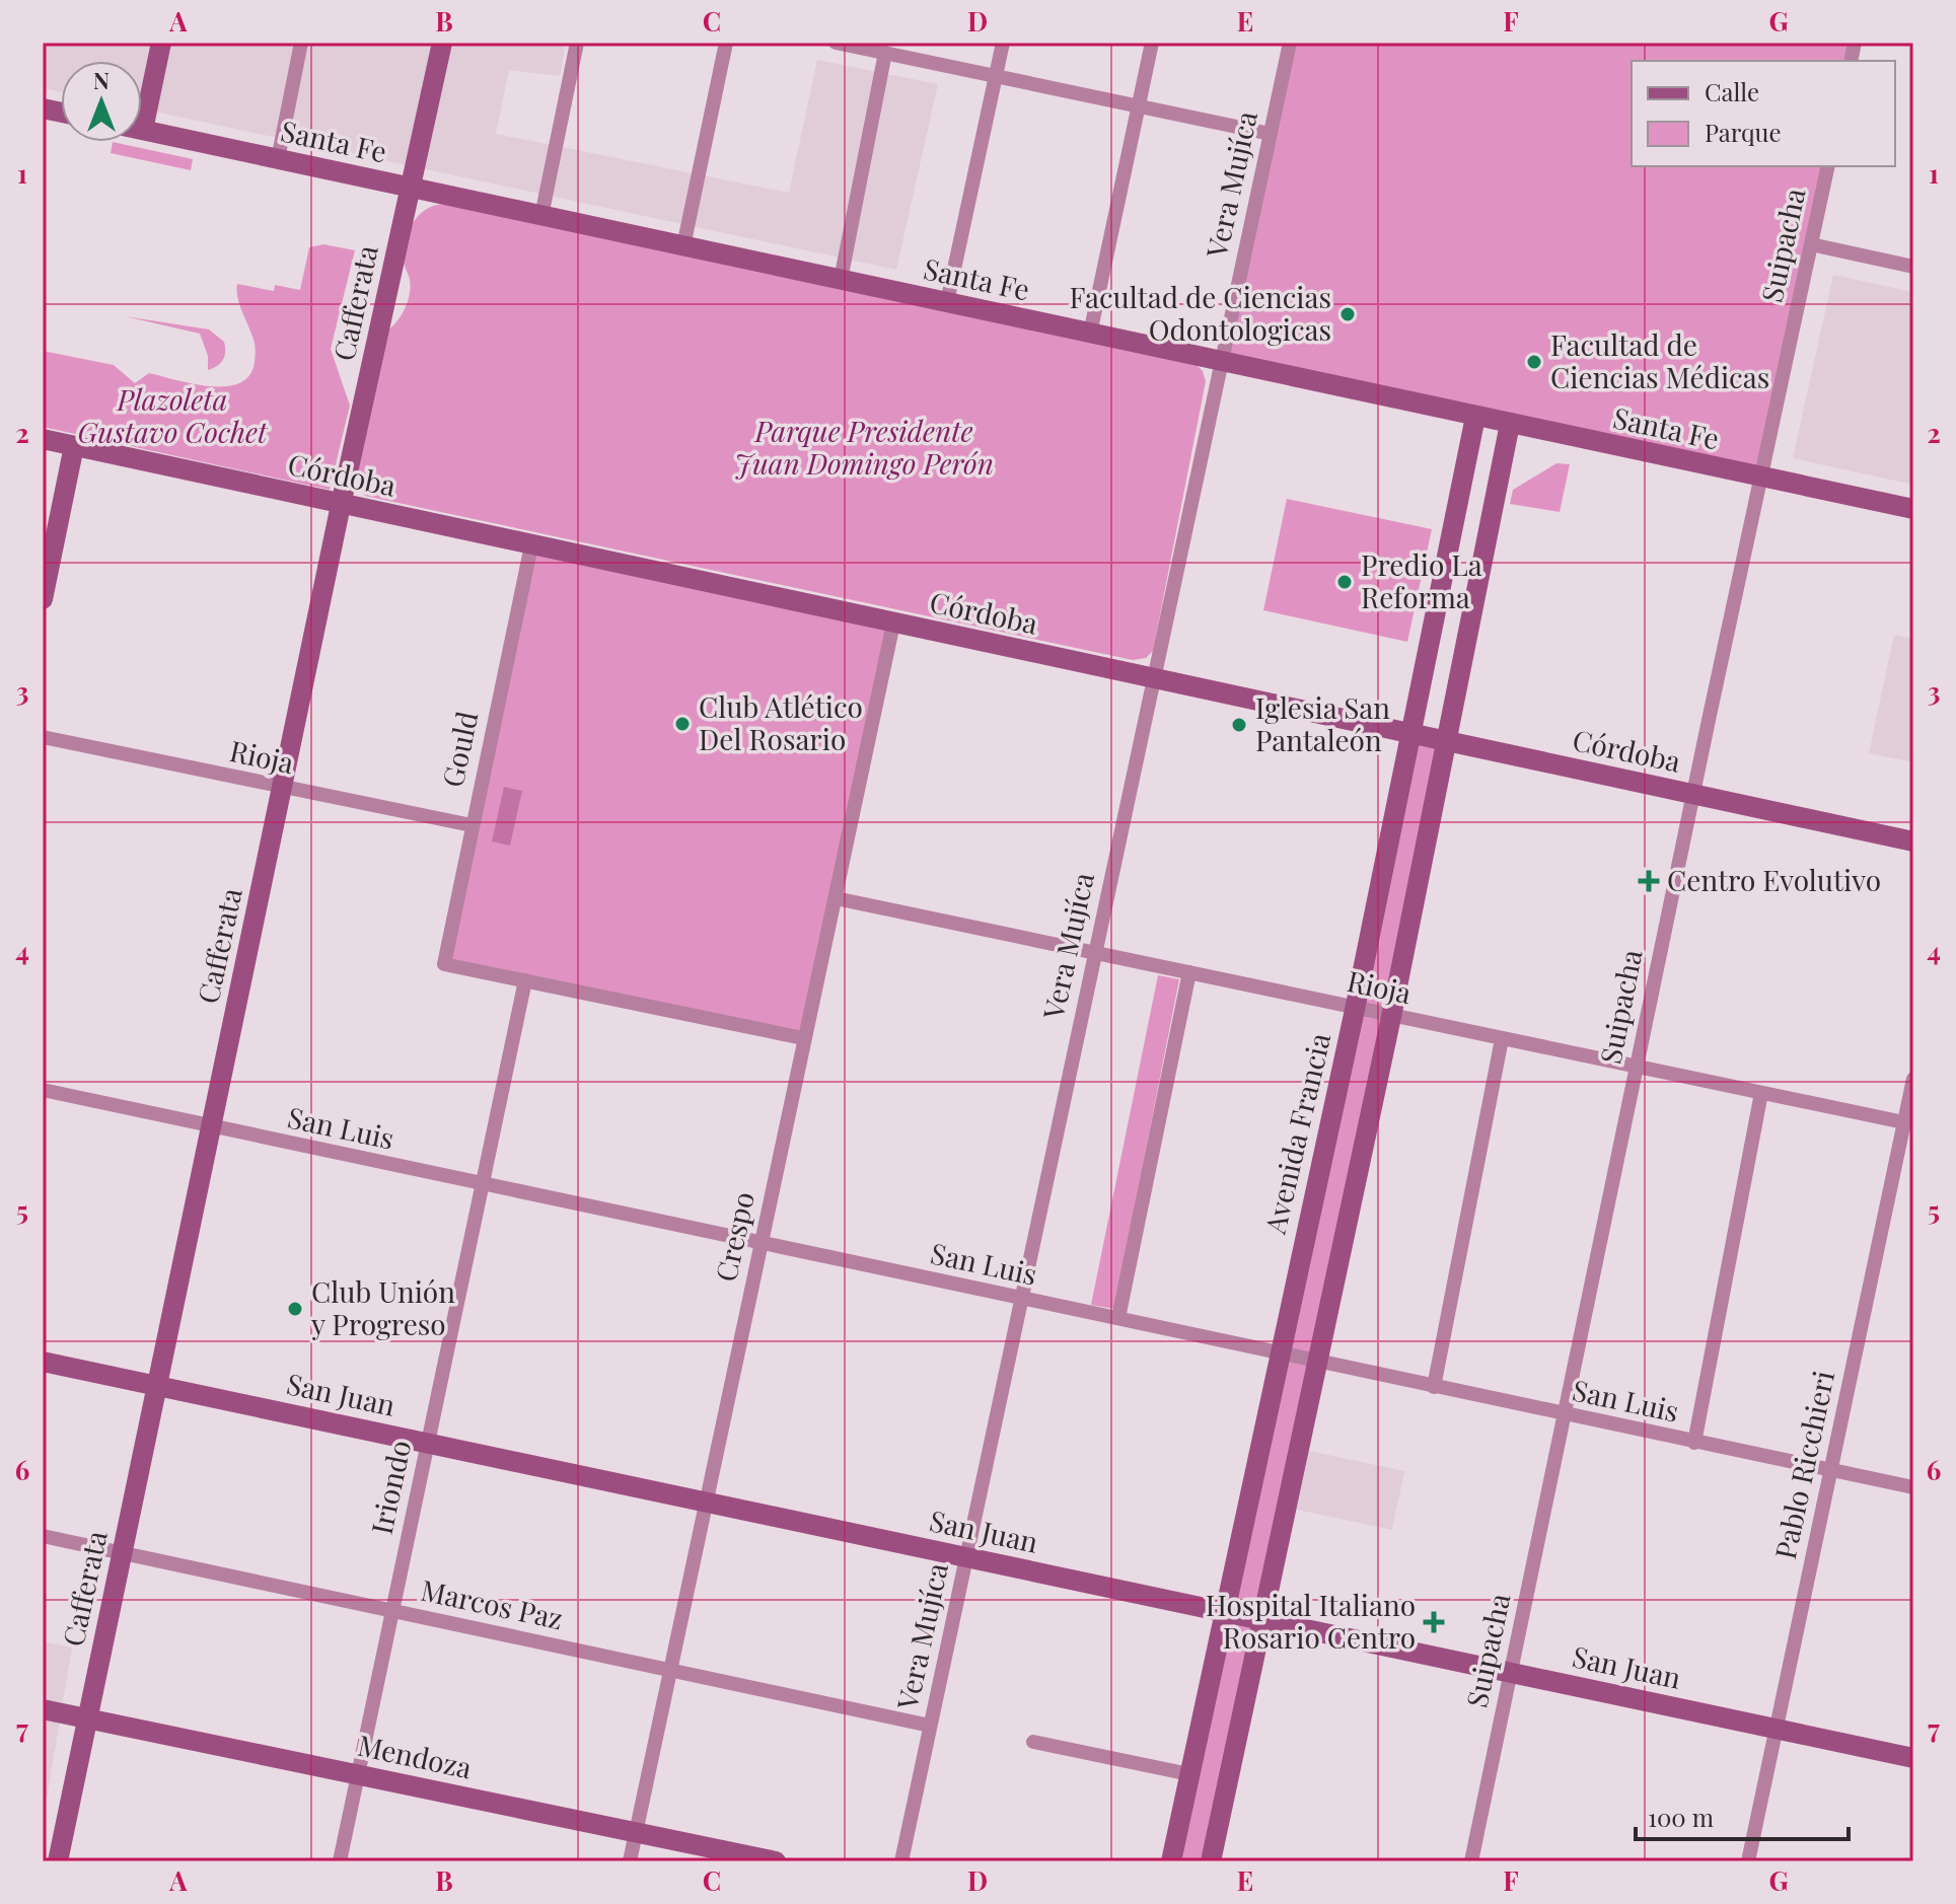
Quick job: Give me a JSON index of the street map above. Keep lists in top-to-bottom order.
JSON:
{
  "streets": {
    "main road": [
      "Santa Fe",
      "Cafferata",
      "Córdoba",
      "Avenida Francia",
      "San Juan",
      "Mendoza"
    ],
    "street": [
      "Vera Mujíca",
      "Suipacha",
      "Gould",
      "Rioja",
      "San Luis",
      "Crespo",
      "Pablo Ricchieri",
      "Iriondo",
      "Marcos Paz"
    ]
  },
  "crossings": [
    ["Santa Fe", "Vera Mujíca"],
    ["Santa Fe", "Suipacha"],
    ["Santa Fe", "Cafferata"],
    ["Santa Fe", "Avenida Francia"],
    ["Vera Mujíca", "Córdoba"],
    ["Vera Mujíca", "Rioja"],
    ["Vera Mujíca", "San Luis"],
    ["Vera Mujíca", "San Juan"],
    ["Vera Mujíca", "Marcos Paz"],
    ["Suipacha", "Córdoba"],
    ["Suipacha", "Rioja"],
    ["Suipacha", "San Luis"],
    ["Suipacha", "San Juan"],
    ["Cafferata", "Córdoba"],
    ["Cafferata", "Rioja"],
    ["Cafferata", "San Luis"],
    ["Cafferata", "San Juan"],
    ["Cafferata", "Marcos Paz"],
    ["Cafferata", "Mendoza"],
    ["Córdoba", "Gould"],
    ["Córdoba", "Avenida Francia"],
    ["Córdoba", "Crespo"],
    ["Gould", "Rioja"],
    ["Gould", "Iriondo"],
    ["Rioja", "Avenida Francia"],
    ["Rioja", "Crespo"],
    ["Rioja", "Pablo Ricchieri"],
    ["San Luis", "Avenida Francia"],
    ["San Luis", "Crespo"],
    ["San Luis", "Pablo Ricchieri"],
    ["San Luis", "Iriondo"],
    ["Avenida Francia", "San Juan"],
    ["Crespo", "San Juan"],
    ["Crespo", "Marcos Paz"],
    ["Crespo", "Mendoza"],
    ["San Juan", "Pablo Ricchieri"],
    ["San Juan", "Iriondo"],
    ["Iriondo", "Marcos Paz"],
    ["Iriondo", "Mendoza"]
  ],
  "parks": ["Plazoleta Gustavo Cochet", "Parque Presidente Juan Domingo Perón"],
  "places": {
    "other": [
      "Facultad de Ciencias Odontologicas",
      "Facultad de Ciencias Médicas",
      "Predio La Reforma",
      "Club Atlético Del Rosario",
      "Iglesia San Pantaleón",
      "Club Unión y Progreso"
    ],
    "health": ["Centro Evolutivo", "Hospital Italiano Rosario Centro"]
  },
  "legend": ["Calle", "Parque"],
  "scale_bar": "100 m",
  "north": "top",
  "grid": {
    "columns": [
      "A",
      "B",
      "C",
      "D",
      "E",
      "F",
      "G"
    ],
    "rows": [
      "1",
      "2",
      "3",
      "4",
      "5",
      "6",
      "7"
    ]
  }
}
